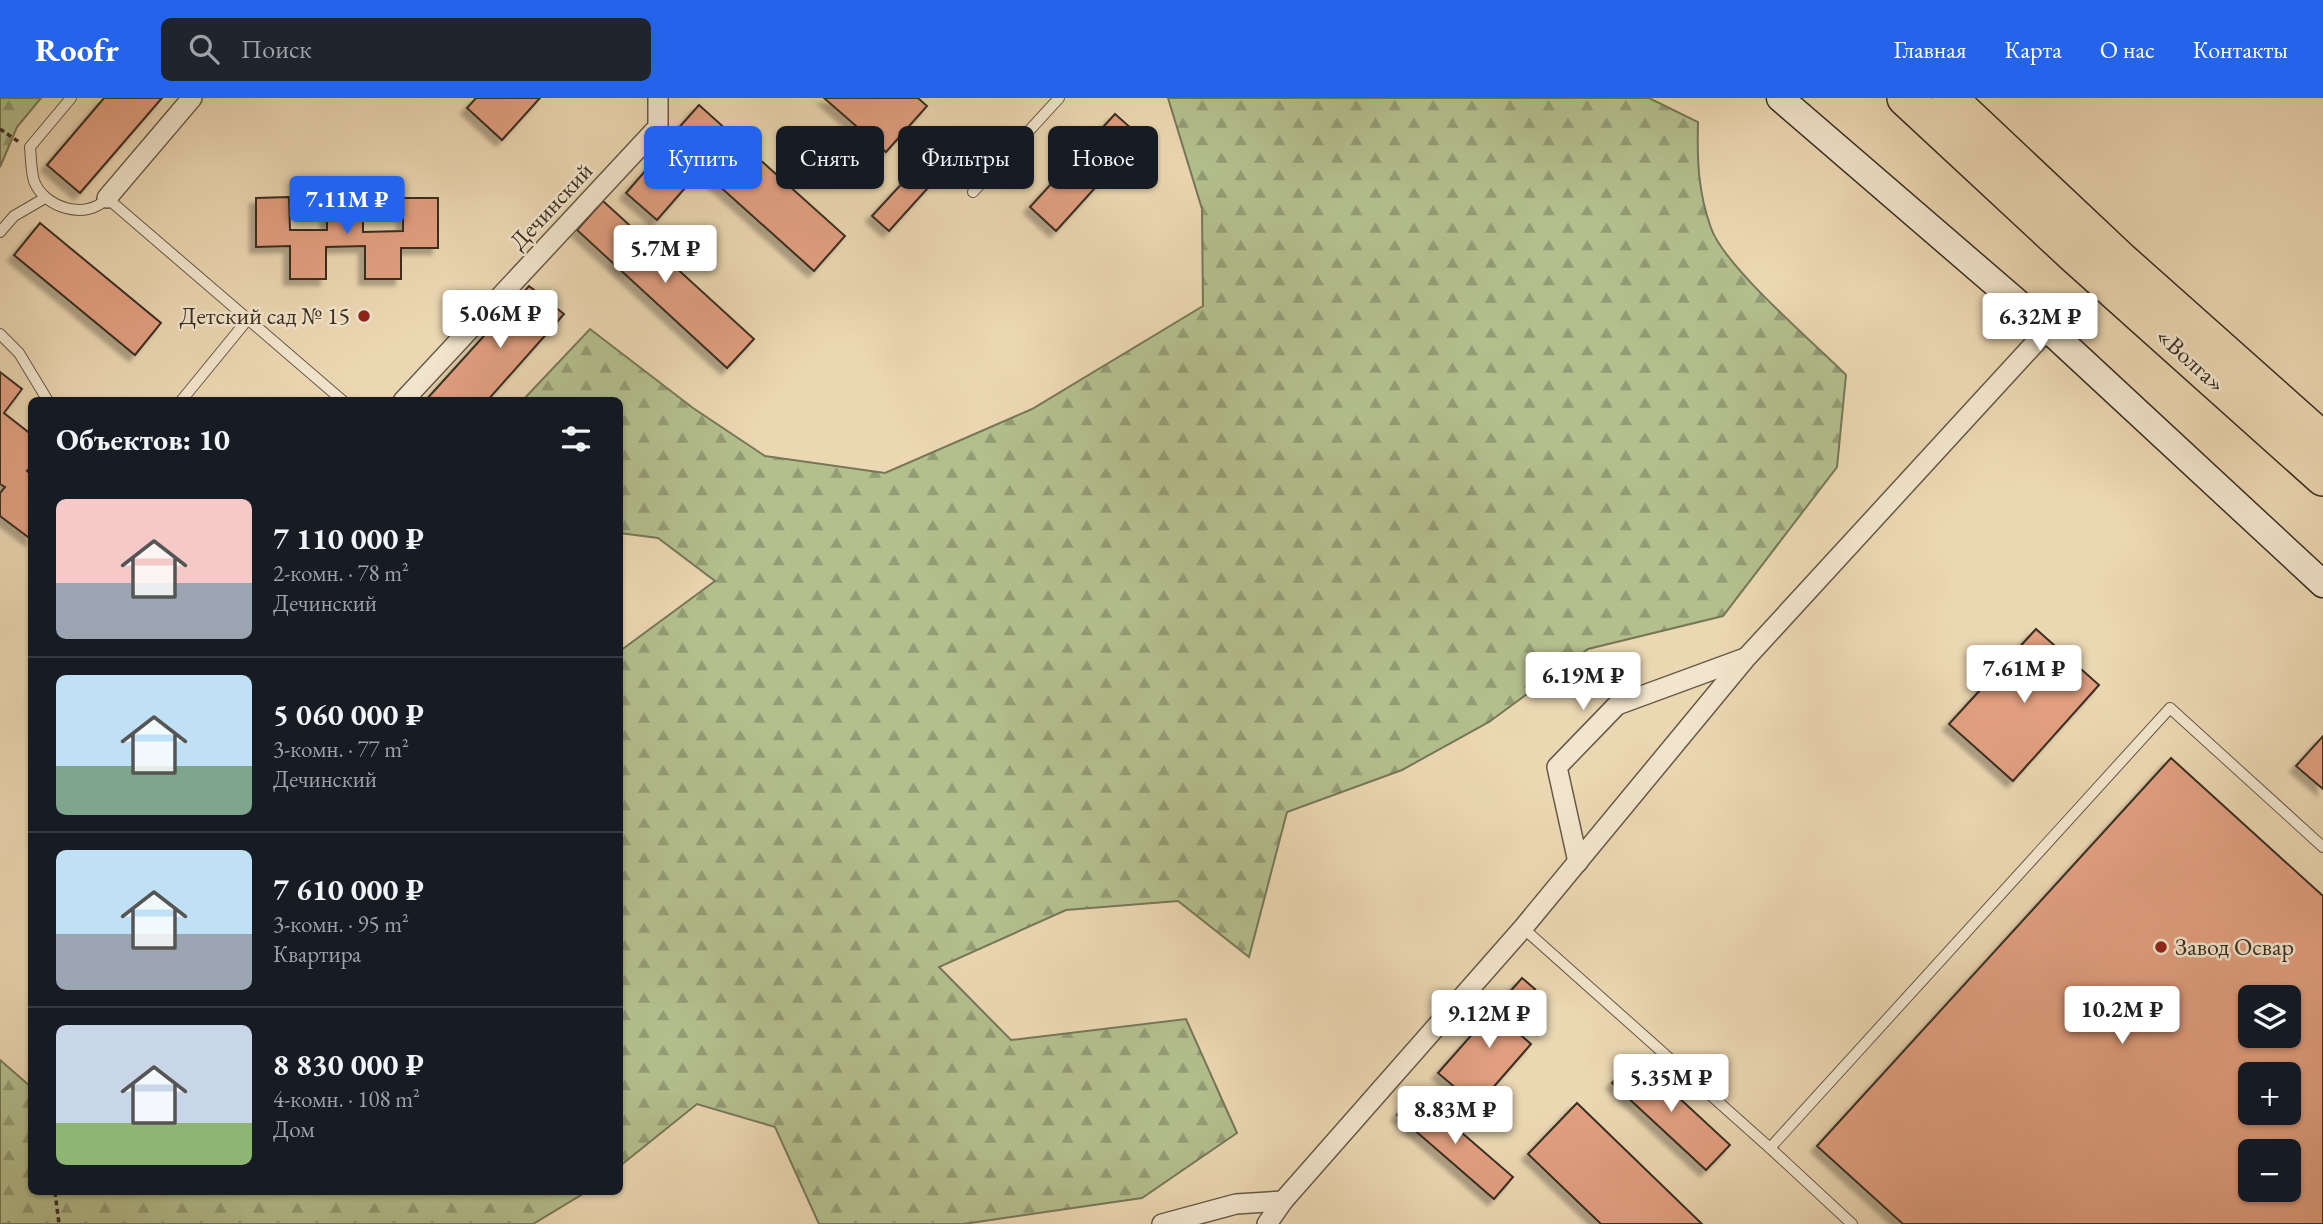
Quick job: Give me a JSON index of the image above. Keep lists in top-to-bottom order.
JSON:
{
  "streets": {
    "highway": ["«Волга»"],
    "street": ["Дечинский"]
  },
  "places": ["Детский сад № 15", "Завод Освар"],
  "page": {
    "header": "Roofr",
    "search": "Поиск",
    "nav": [
      "Главная",
      "Карта",
      "О нас",
      "Контакты"
    ],
    "chip": [
      "Купить",
      "Снять",
      "Фильтры",
      "Новое"
    ],
    "price": [
      "7.11M ₽",
      "5.7M ₽",
      "5.06M ₽",
      "6.32M ₽",
      "7.61M ₽",
      "6.19M ₽",
      "10.2M ₽",
      "9.12M ₽",
      "5.35M ₽",
      "8.83M ₽"
    ],
    "heading": "Объектов: 10",
    "list": [
      {
        "name": "7 110 000 ₽",
        "note": "2-комн. · 78 m² · Дечинский"
      },
      {
        "name": "5 060 000 ₽",
        "note": "3-комн. · 77 m² · Дечинский"
      },
      {
        "name": "7 610 000 ₽",
        "note": "3-комн. · 95 m² · Квартира"
      },
      {
        "name": "8 830 000 ₽",
        "note": "4-комн. · 108 m² · Дом"
      }
    ],
    "map_buttons": ["+", "−"]
  }
}
